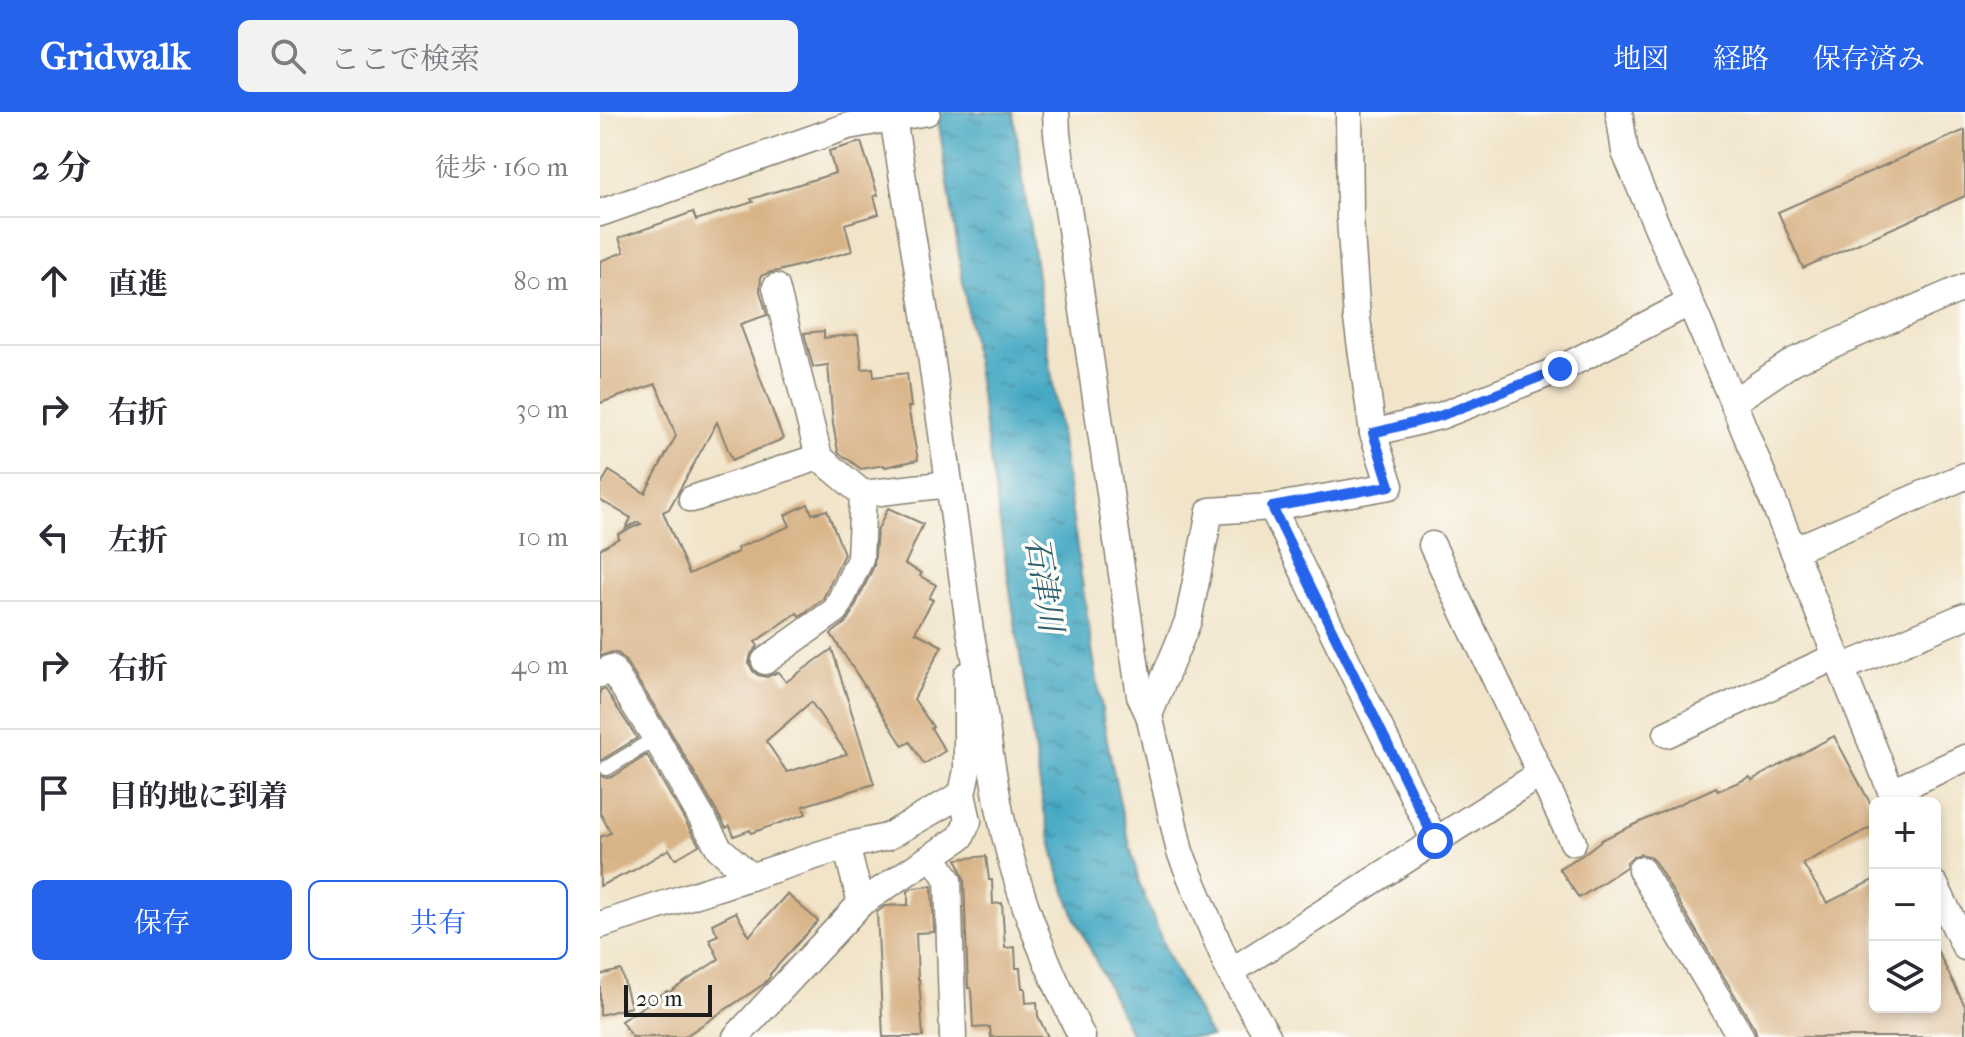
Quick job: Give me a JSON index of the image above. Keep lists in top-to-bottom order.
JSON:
{
  "water": ["石津川"],
  "scale_bar": "20 m",
  "page": {
    "header": "Gridwalk",
    "search": "ここで検索",
    "nav": ["地図", "経路", "保存済み"],
    "heading": ["2 分", "徒歩 · 160 m"],
    "list": [
      ["直進", "80 m"],
      ["右折", "30 m"],
      ["左折", "10 m"],
      ["右折", "40 m"],
      "目的地に到着"
    ],
    "map_buttons": ["+", "−"],
    "buttons": ["保存", "共有"],
    "scale": "20 m"
  }
}
